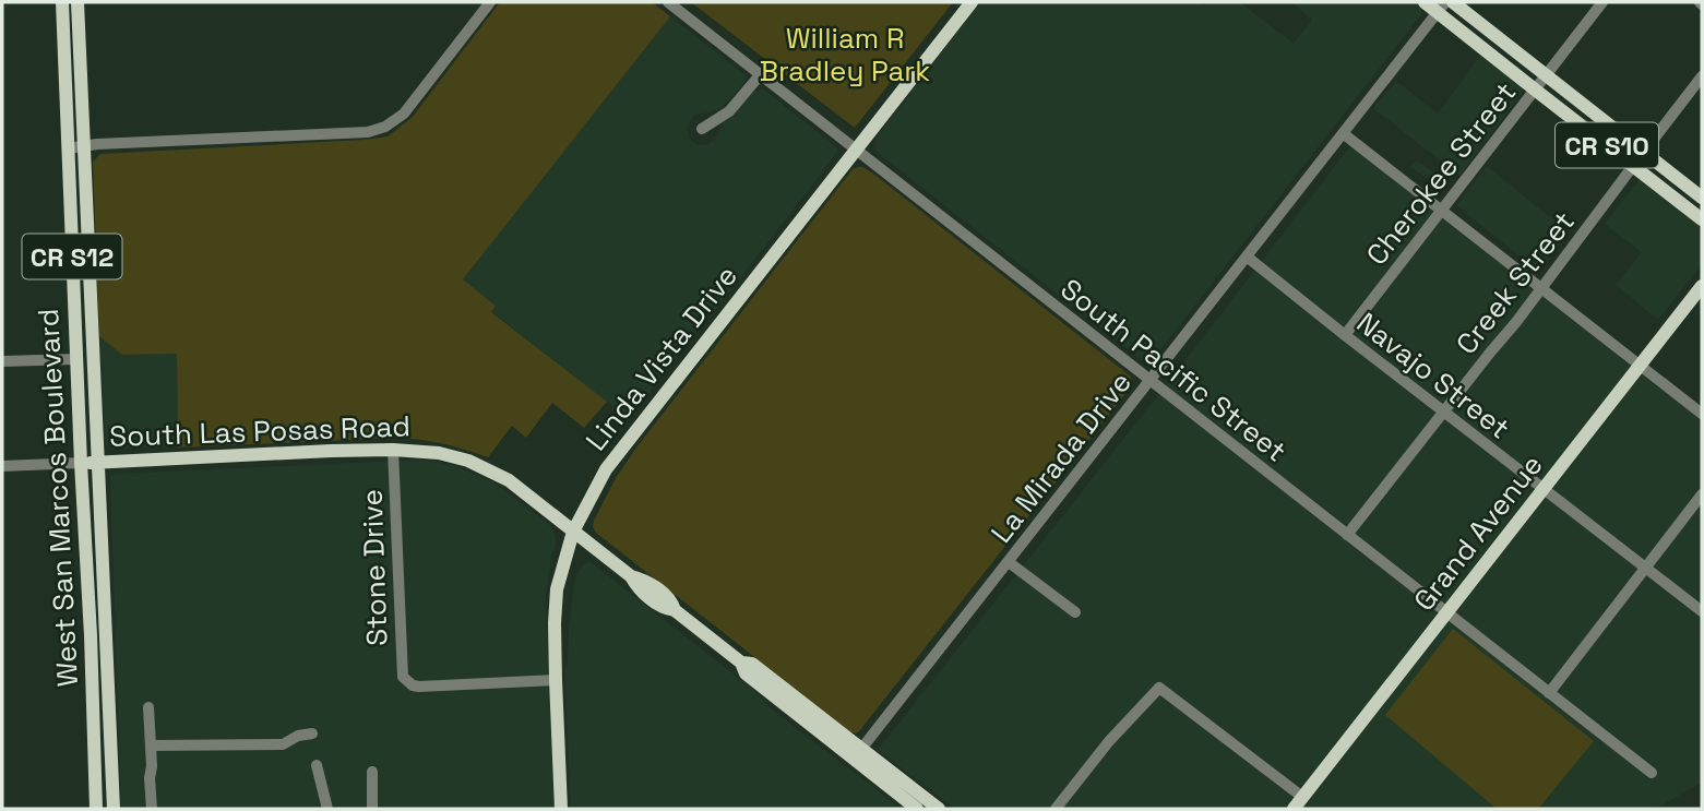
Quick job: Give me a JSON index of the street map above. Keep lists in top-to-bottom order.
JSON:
{
  "streets": {
    "main road": [
      "CR S10",
      "CR S12",
      "Linda Vista Drive",
      "South Las Posas Road",
      "West San Marcos Boulevard",
      "Grand Avenue"
    ],
    "street": [
      "Cherokee Street",
      "Creek Street",
      "South Pacific Street",
      "Navajo Street",
      "La Mirada Drive",
      "Stone Drive"
    ]
  },
  "crossings": [
    ["CR S10", "Cherokee Street"],
    ["CR S10", "Creek Street"],
    ["CR S10", "La Mirada Drive"],
    ["Cherokee Street", "Navajo Street"],
    ["Creek Street", "South Pacific Street"],
    ["Creek Street", "Navajo Street"],
    ["Linda Vista Drive", "South Pacific Street"],
    ["Linda Vista Drive", "South Las Posas Road"],
    ["Linda Vista Drive", "Stone Drive"],
    ["South Pacific Street", "La Mirada Drive"],
    ["South Pacific Street", "Grand Avenue"],
    ["Navajo Street", "La Mirada Drive"],
    ["Navajo Street", "Grand Avenue"],
    ["South Las Posas Road", "La Mirada Drive"],
    ["South Las Posas Road", "West San Marcos Boulevard"],
    ["South Las Posas Road", "Stone Drive"]
  ],
  "parks": ["William R Bradley Park"]
}
